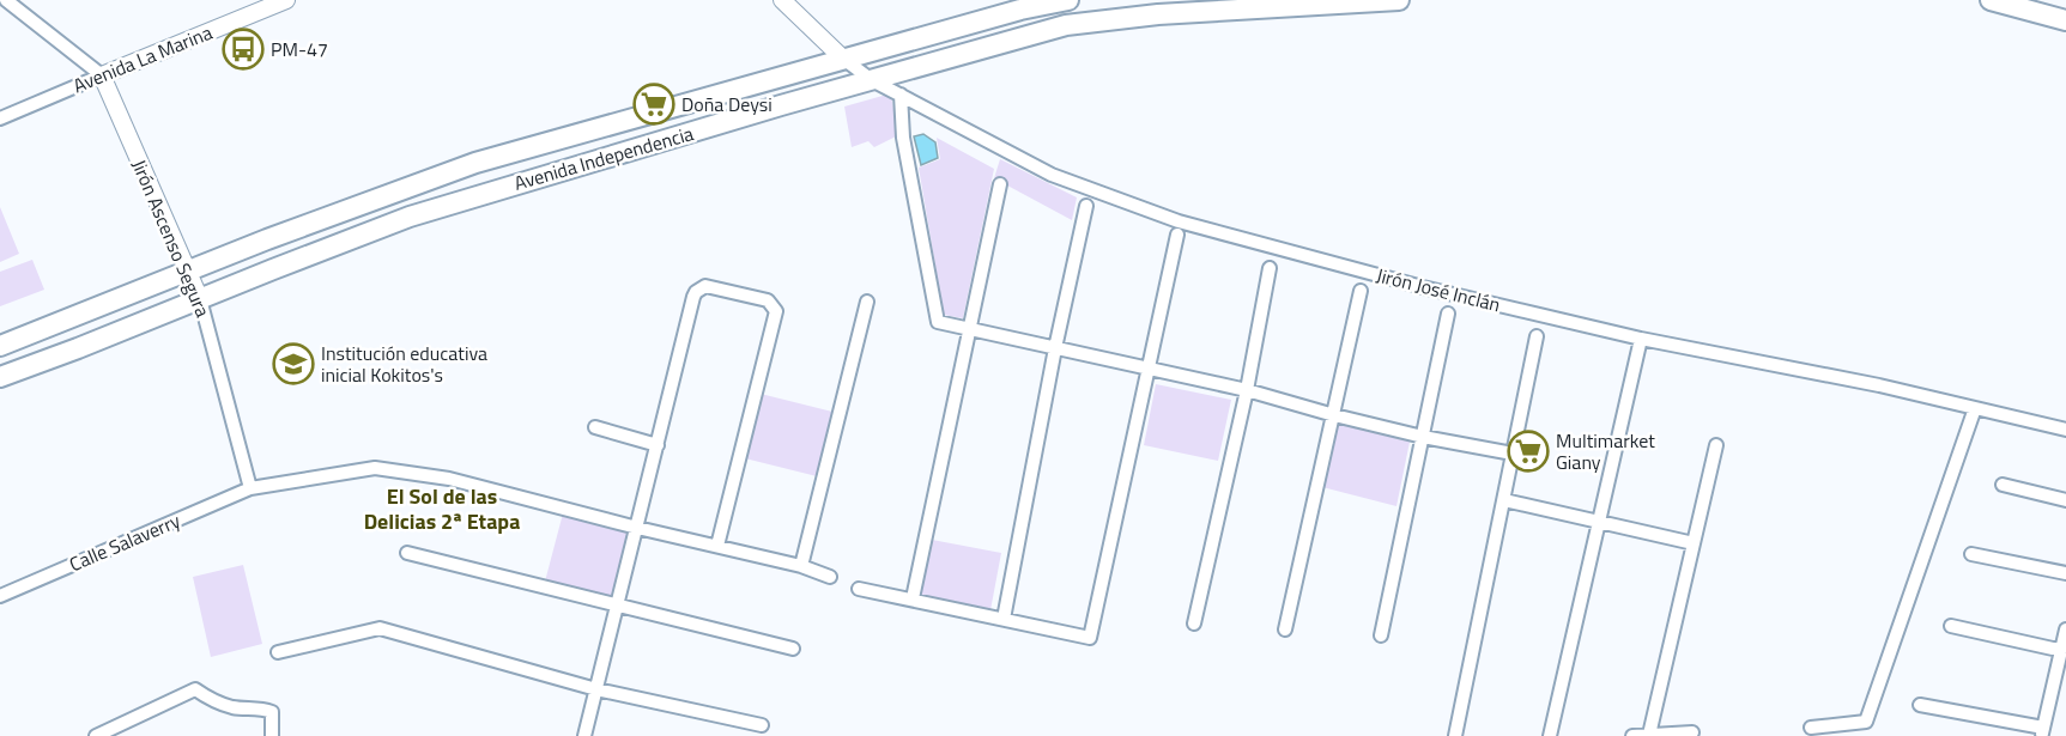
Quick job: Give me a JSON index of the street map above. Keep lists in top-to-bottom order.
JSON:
{
  "streets": {
    "main road": ["Avenida Independencia"],
    "street": [
      "Avenida La Marina",
      "Jirón Ascenso Segura",
      "Jirón José Inclán",
      "Calle Salaverry"
    ]
  },
  "crossings": [
    ["Avenida La Marina", "Jirón Ascenso Segura"],
    ["Avenida Independencia", "Jirón Ascenso Segura"],
    ["Avenida Independencia", "Jirón José Inclán"],
    ["Jirón Ascenso Segura", "Calle Salaverry"]
  ],
  "districts": ["El Sol de las Delicias 2ª Etapa"],
  "places": {
    "bus stop": ["PM-47"],
    "supermarket": ["Doña Deysi", "Multimarket Giany"],
    "school or university": ["Institución educativa inicial Kokitos's"]
  }
}
